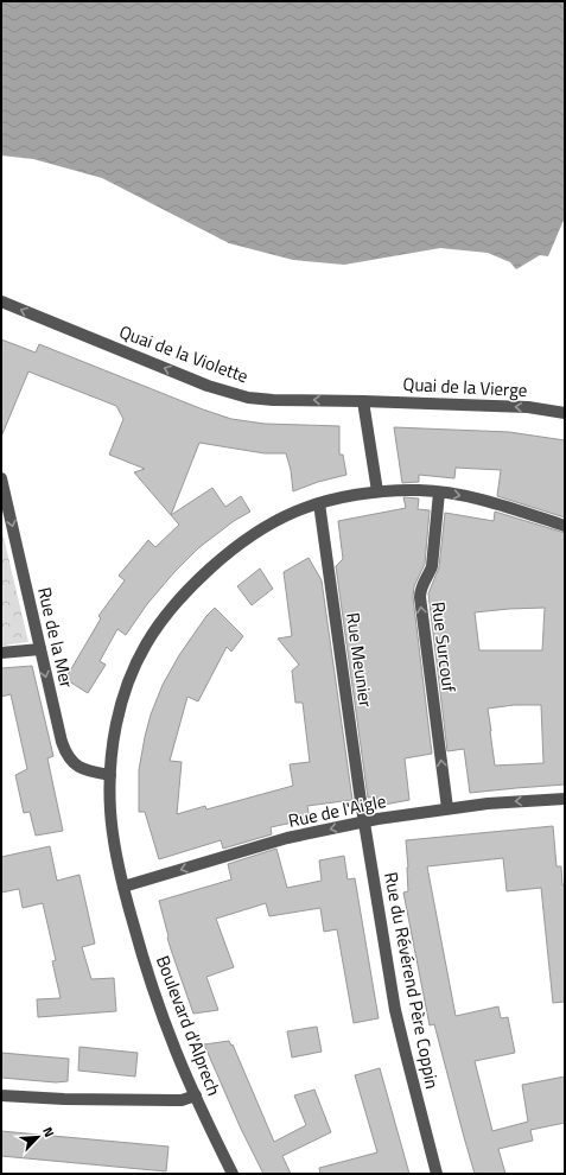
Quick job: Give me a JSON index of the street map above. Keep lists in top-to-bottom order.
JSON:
{
  "streets": {
    "street": [
      "Quai de la Violette",
      "Quai de la Vierge",
      "Rue de la Mer",
      "Rue Surcouf",
      "Rue Meunier",
      "Rue de l'Aigle",
      "Rue du Révérend Père Coppin",
      "Boulevard d'Alprech"
    ]
  },
  "crossings": [
    ["Quai de la Violette", "Quai de la Vierge"],
    ["Rue de la Mer", "Boulevard d'Alprech"],
    ["Rue Surcouf", "Rue de l'Aigle"],
    ["Rue Surcouf", "Boulevard d'Alprech"],
    ["Rue Meunier", "Rue de l'Aigle"],
    ["Rue Meunier", "Rue du Révérend Père Coppin"],
    ["Rue Meunier", "Boulevard d'Alprech"],
    ["Rue de l'Aigle", "Rue du Révérend Père Coppin"],
    ["Rue de l'Aigle", "Boulevard d'Alprech"]
  ],
  "one_way": [
    "Quai de la Violette",
    "Quai de la Vierge",
    "Rue de la Mer",
    "Rue Surcouf",
    "Rue de l'Aigle"
  ],
  "north": "top right"
}
